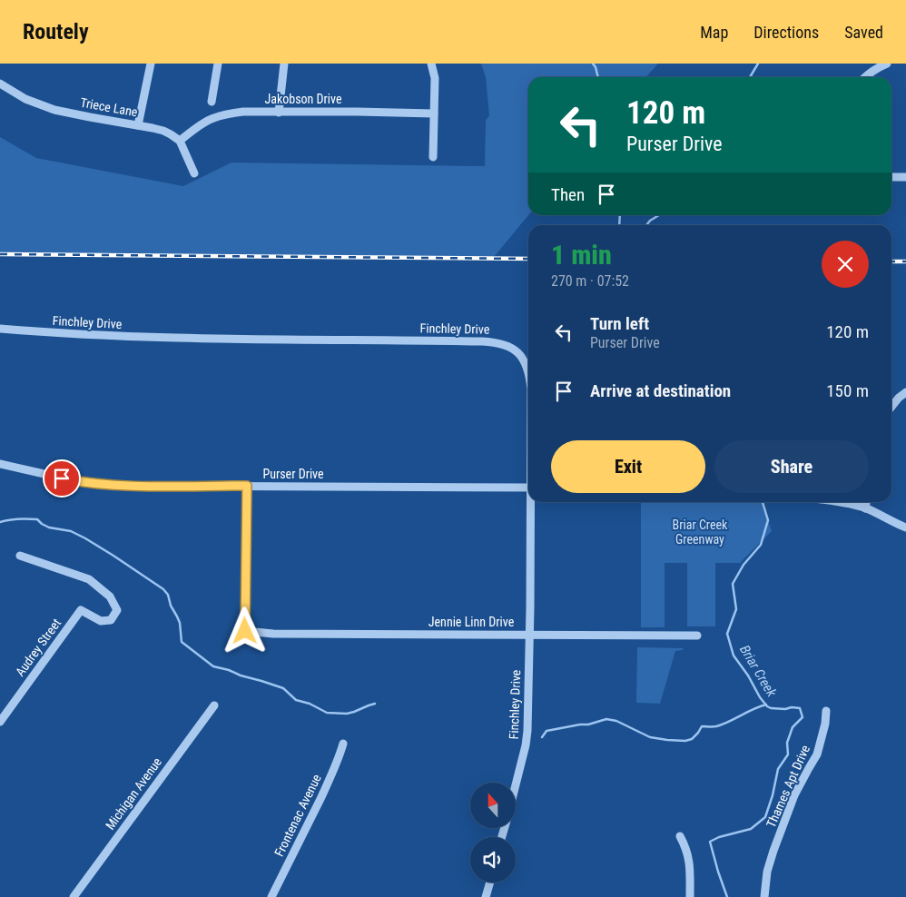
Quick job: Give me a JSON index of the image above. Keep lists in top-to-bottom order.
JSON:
{
  "streets": {
    "street": [
      "Jakobson Drive",
      "Triece Lane",
      "Finchley Drive",
      "Purser Drive",
      "Jennie Linn Drive",
      "Audrey Street",
      "Thames Apt Drive",
      "Michigan Avenue",
      "Frontenac Avenue"
    ]
  },
  "crossings": [
    ["Jakobson Drive", "Triece Lane"],
    ["Finchley Drive", "Jennie Linn Drive"],
    ["Purser Drive", "Jennie Linn Drive"]
  ],
  "water": ["Briar Creek"],
  "parks": ["Briar Creek Greenway"],
  "north": "top",
  "page": {
    "header": "Routely",
    "nav": ["Map", "Directions", "Saved"],
    "turn": ["120 m", "Purser Drive"],
    "then": "Then",
    "heading": ["1 min", "270 m · 07:52"],
    "list": [
      {
        "name": "Turn left",
        "note": "Purser Drive",
        "value": "120 m"
      },
      {
        "name": "Arrive at destination",
        "value": "150 m"
      }
    ],
    "buttons": ["Exit", "Share"]
  }
}
